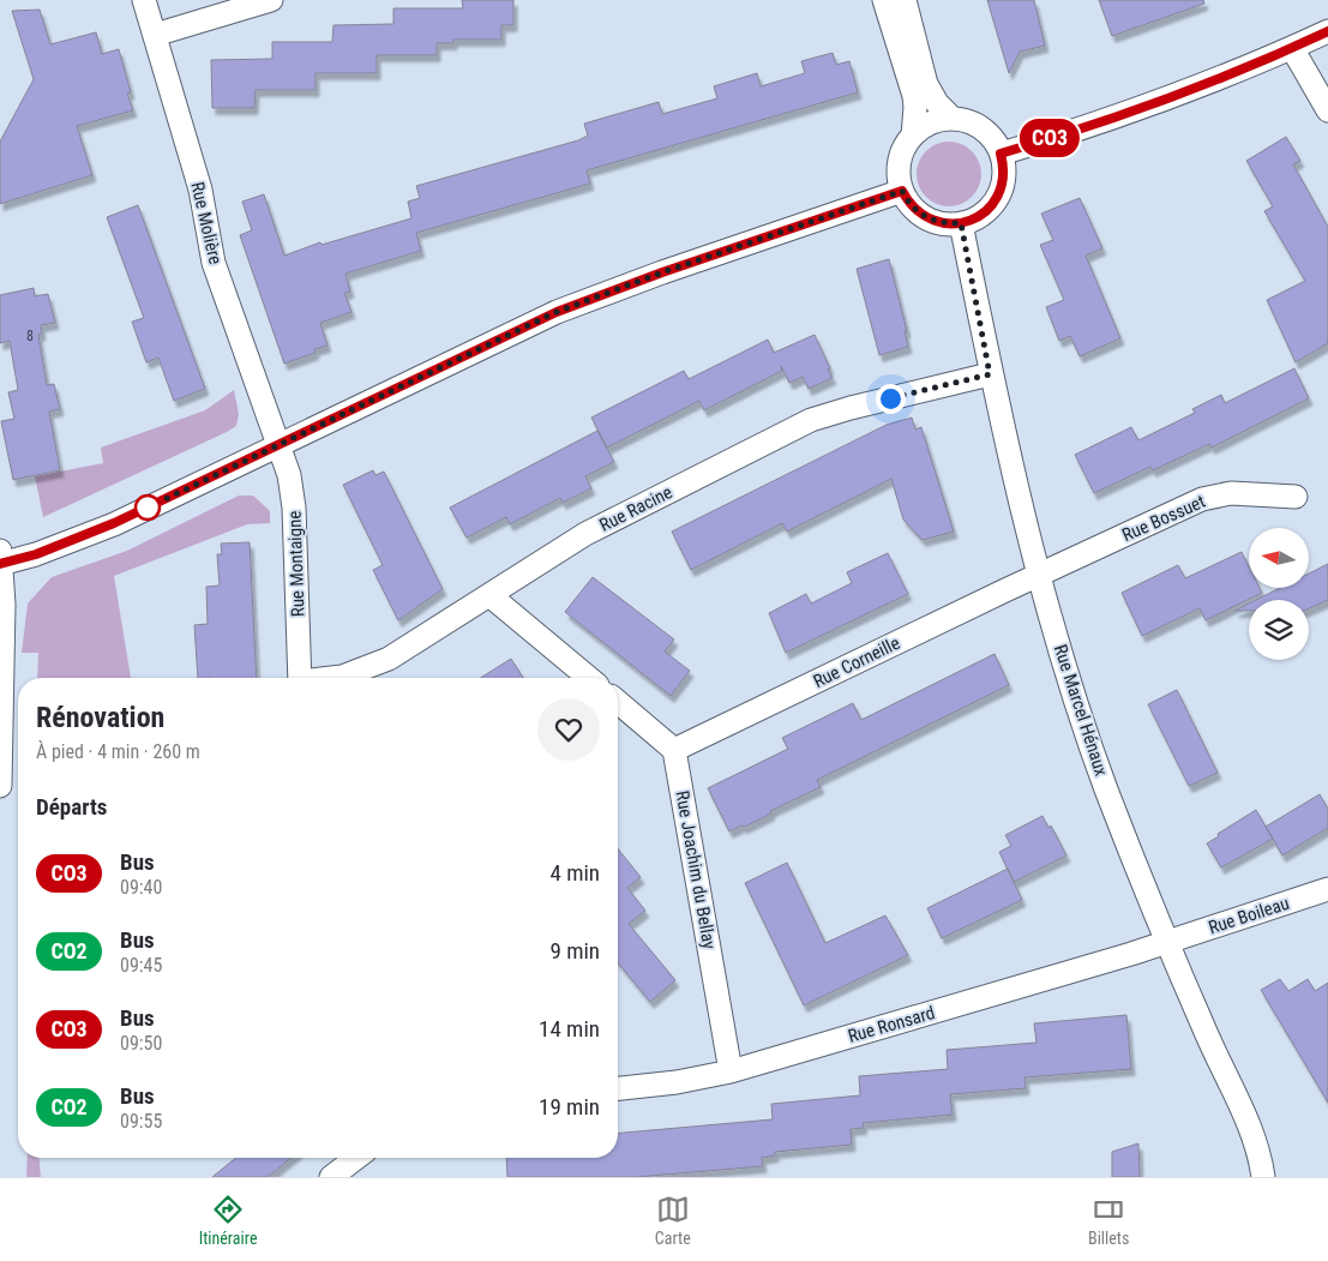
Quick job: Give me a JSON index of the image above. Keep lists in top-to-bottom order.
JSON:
{
  "streets": {
    "street": [
      "Rue Molière",
      "Rue Racine",
      "Rue Bossuet",
      "Rue Montaigne",
      "Rue Corneille",
      "Rue Marcel Hénaux",
      "Rue Joachim du Bellay",
      "Rue Boileau",
      "Rue Ronsard"
    ]
  },
  "crossings": [
    ["Rue Molière", "Rue Montaigne"],
    ["Rue Racine", "Rue Marcel Hénaux"],
    ["Rue Bossuet", "Rue Corneille"],
    ["Rue Bossuet", "Rue Marcel Hénaux"],
    ["Rue Corneille", "Rue Marcel Hénaux"],
    ["Rue Corneille", "Rue Joachim du Bellay"],
    ["Rue Marcel Hénaux", "Rue Boileau"],
    ["Rue Marcel Hénaux", "Rue Ronsard"],
    ["Rue Joachim du Bellay", "Rue Ronsard"],
    ["Rue Boileau", "Rue Ronsard"]
  ],
  "lines": ["bus line CO3"],
  "house_numbers": ["8"],
  "north": "left",
  "page": {
    "on_map": "CO3",
    "heading": [
      ["Rénovation", "À pied · 4 min · 260 m"],
      "Départs"
    ],
    "list": [
      {
        "mark": "CO3",
        "name": "Bus",
        "note": "09:40",
        "value": "4 min"
      },
      {
        "mark": "CO2",
        "name": "Bus",
        "note": "09:45",
        "value": "9 min"
      },
      {
        "mark": "CO3",
        "name": "Bus",
        "note": "09:50",
        "value": "14 min"
      },
      {
        "mark": "CO2",
        "name": "Bus",
        "note": "09:55",
        "value": "19 min"
      }
    ],
    "tabs": ["Itinéraire", "Carte", "Billets"]
  }
}
